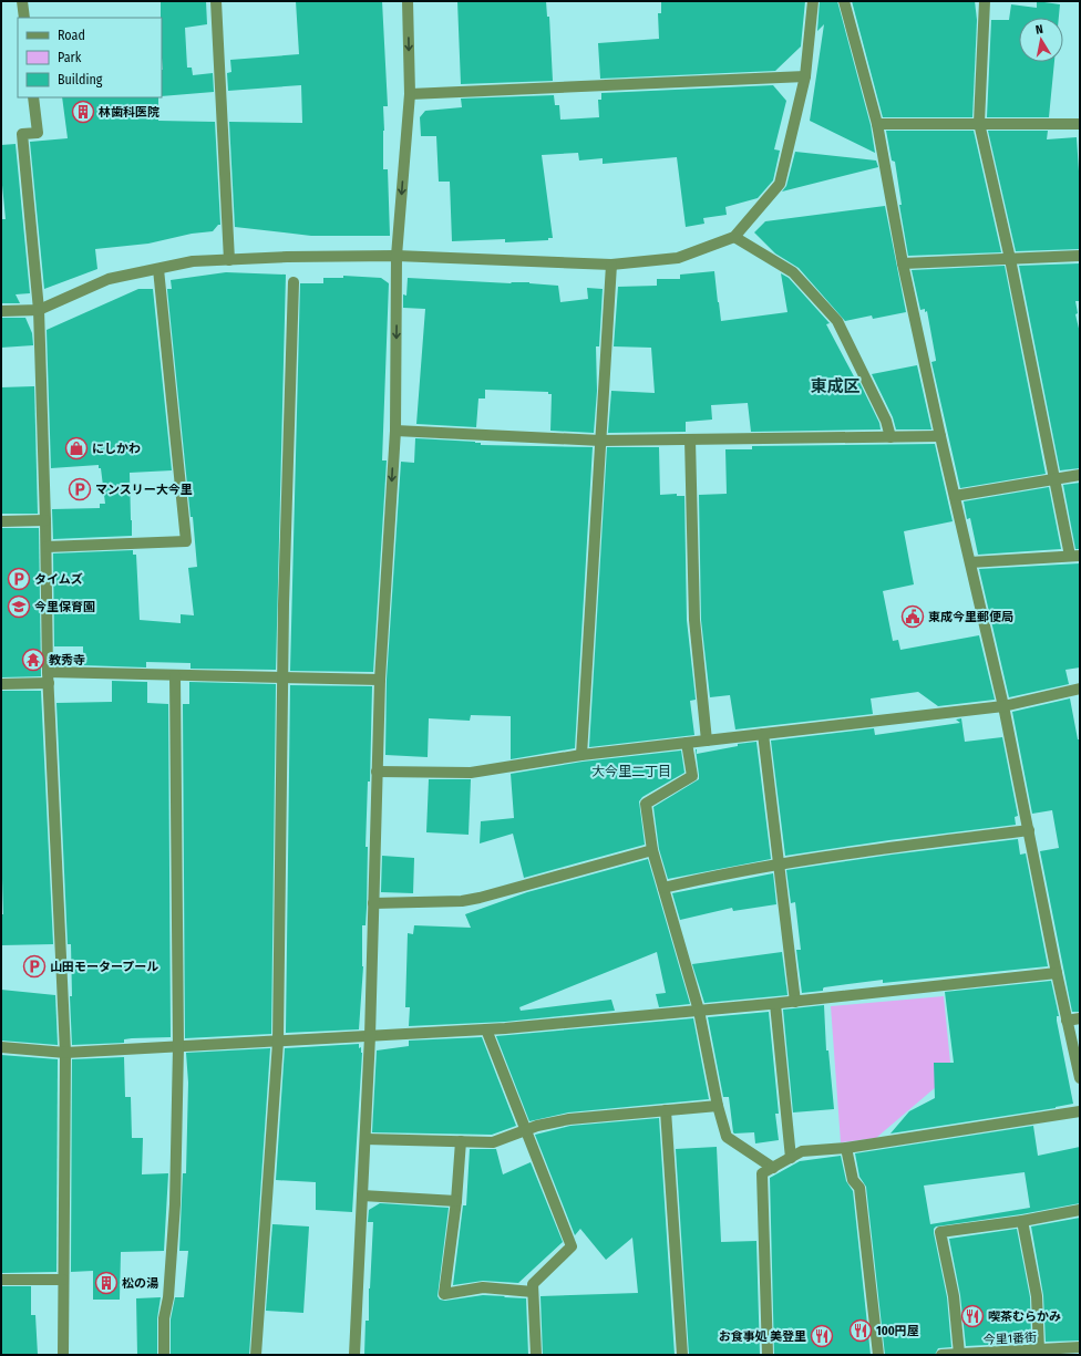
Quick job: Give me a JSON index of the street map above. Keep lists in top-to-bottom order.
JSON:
{
  "streets": {
    "street": ["今里1番街"]
  },
  "districts": ["東成区", "大今里二丁目"],
  "places": {
    "building": ["林歯科医院", "松の湯"],
    "shop": ["にしかわ"],
    "parking": ["マンスリー大今里", "タイムズ", "山田モータープール"],
    "school or university": ["今里保育園"],
    "public building": ["東成今里郵便局"],
    "temple": ["教秀寺"],
    "restaurant": ["喫茶むらかみ", "100円屋", "お食事処 美登里"]
  },
  "legend": ["Road", "Park", "Building"],
  "north": "top"
}
